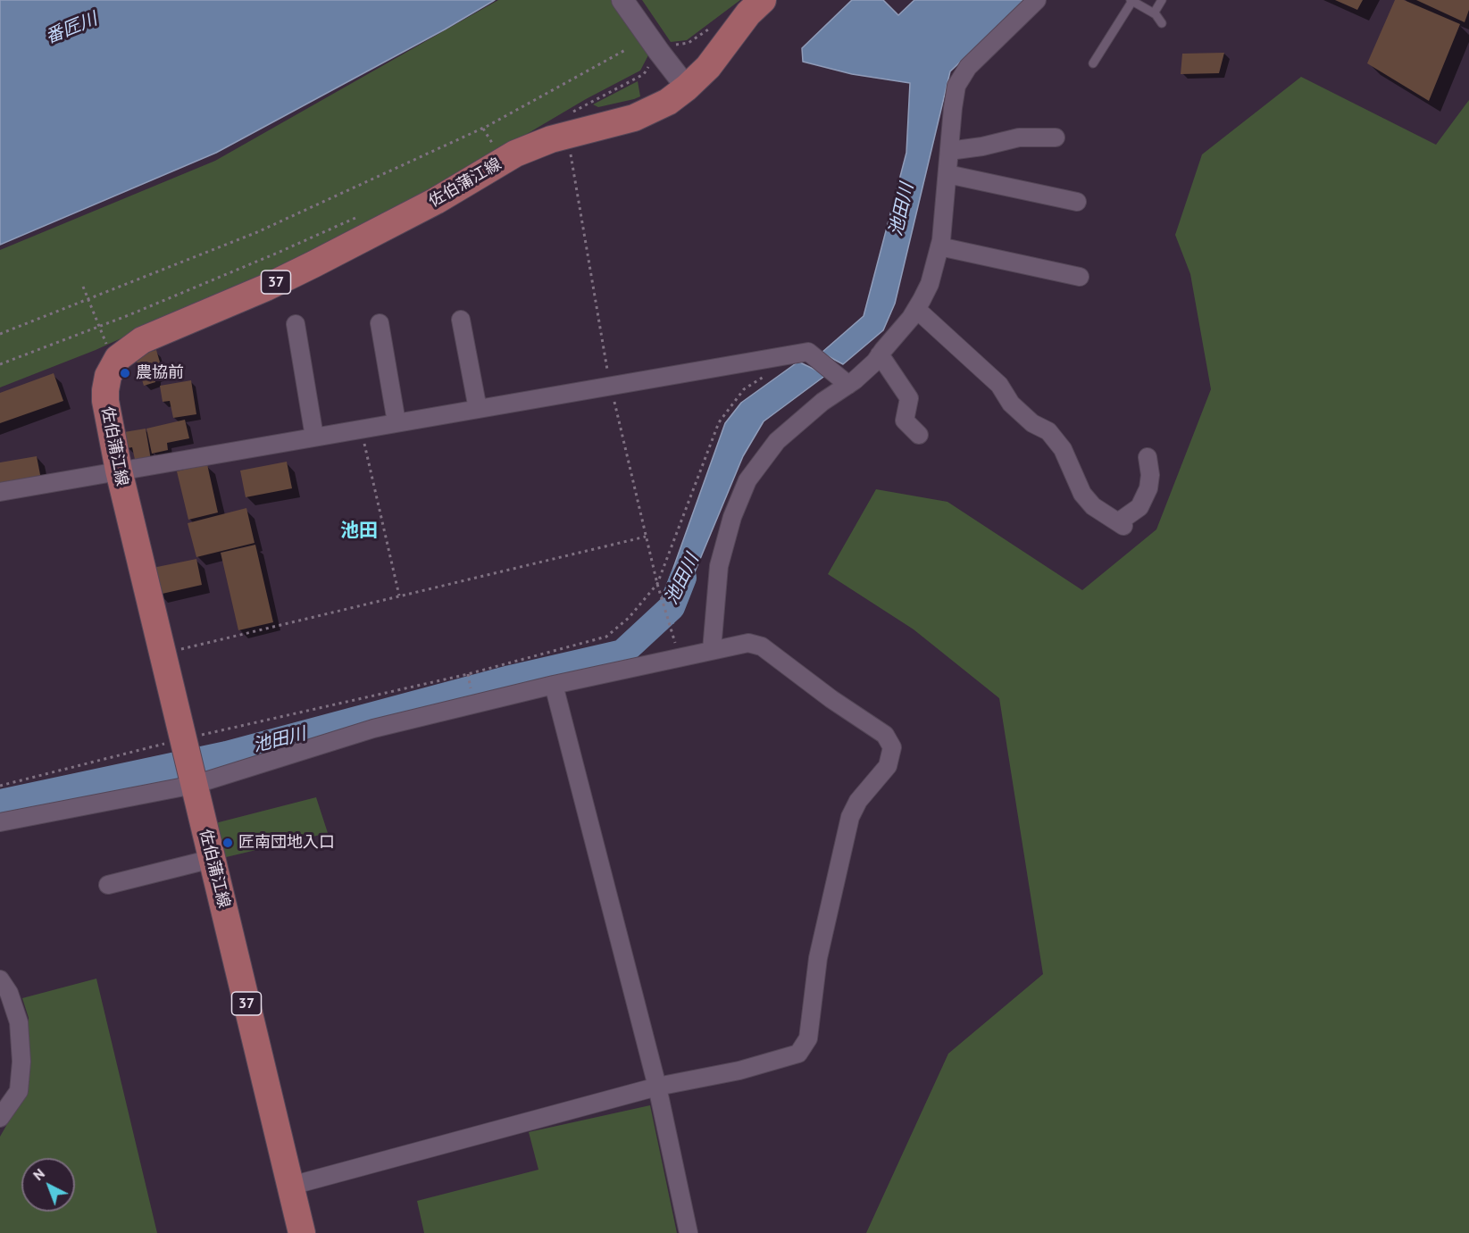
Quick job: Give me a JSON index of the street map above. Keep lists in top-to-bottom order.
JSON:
{
  "streets": {
    "main road": ["佐伯蒲江線", "37"]
  },
  "districts": ["池田"],
  "water": ["番匠川", "池田川"],
  "places": ["農協前", "匠南団地入口"],
  "north": "top left"
}
